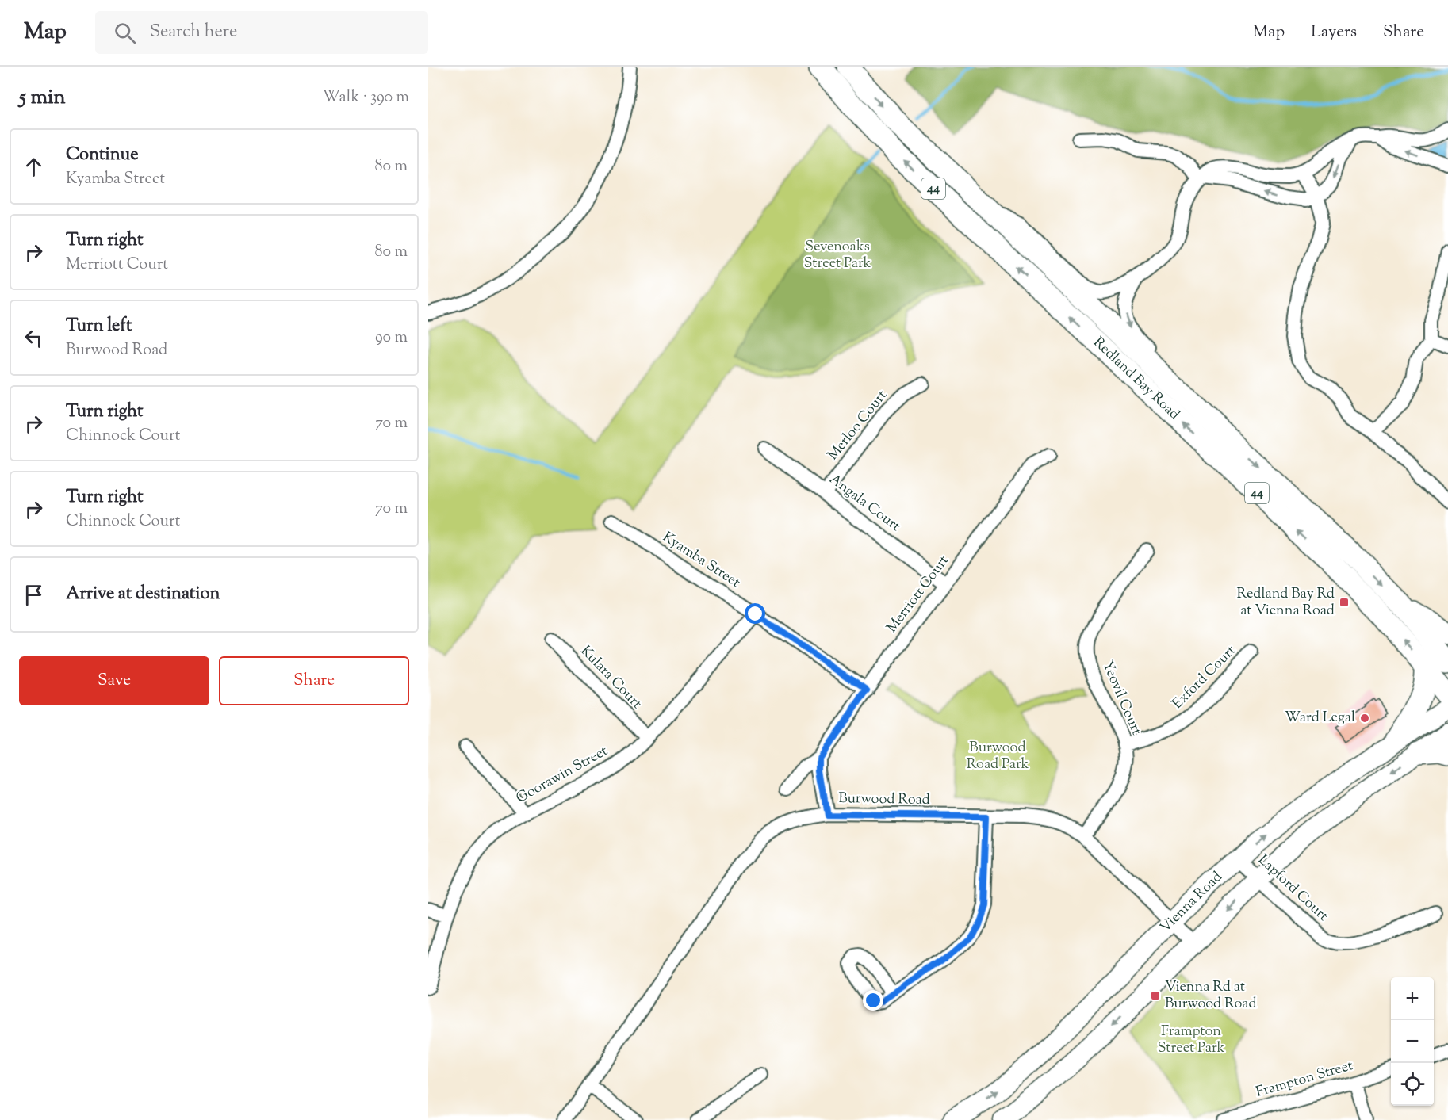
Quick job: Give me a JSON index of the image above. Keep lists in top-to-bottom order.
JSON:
{
  "streets": {
    "main road": ["44", "Redland Bay Road", "Vienna Road"],
    "street": [
      "Merloo Court",
      "Angala Court",
      "Kyamba Street",
      "Merriott Court",
      "Kulara Court",
      "Exford Court",
      "Yeovil Court",
      "Goorawin Street",
      "Burwood Road",
      "Lapford Court",
      "Frampton Street"
    ]
  },
  "crossings": [
    ["Merloo Court", "Angala Court"],
    ["Angala Court", "Merriott Court"],
    ["Kyamba Street", "Merriott Court"],
    ["Kyamba Street", "Goorawin Street"],
    ["Kulara Court", "Goorawin Street"],
    ["Exford Court", "Yeovil Court"],
    ["Yeovil Court", "Burwood Road"],
    ["Burwood Road", "Vienna Road"],
    ["Lapford Court", "Vienna Road"]
  ],
  "parks": ["Sevenoaks Street Park", "Burwood Road Park", "Frampton Street Park"],
  "places": {
    "transit": ["Redland Bay Rd at Vienna Road", "Vienna Rd at Burwood Road"],
    "other": ["Ward Legal"]
  },
  "page": {
    "header": "Map",
    "search": "Search here",
    "nav": ["Map", "Layers", "Share"],
    "heading": ["5 min", "Walk · 390 m"],
    "list": [
      ["Continue", "Kyamba Street", "80 m"],
      ["Turn right", "Merriott Court", "80 m"],
      ["Turn left", "Burwood Road", "90 m"],
      ["Turn right", "Chinnock Court", "70 m"],
      ["Turn right", "Chinnock Court", "70 m"],
      "Arrive at destination"
    ],
    "buttons": ["Save", "Share"],
    "map_buttons": ["+", "−"]
  }
}
